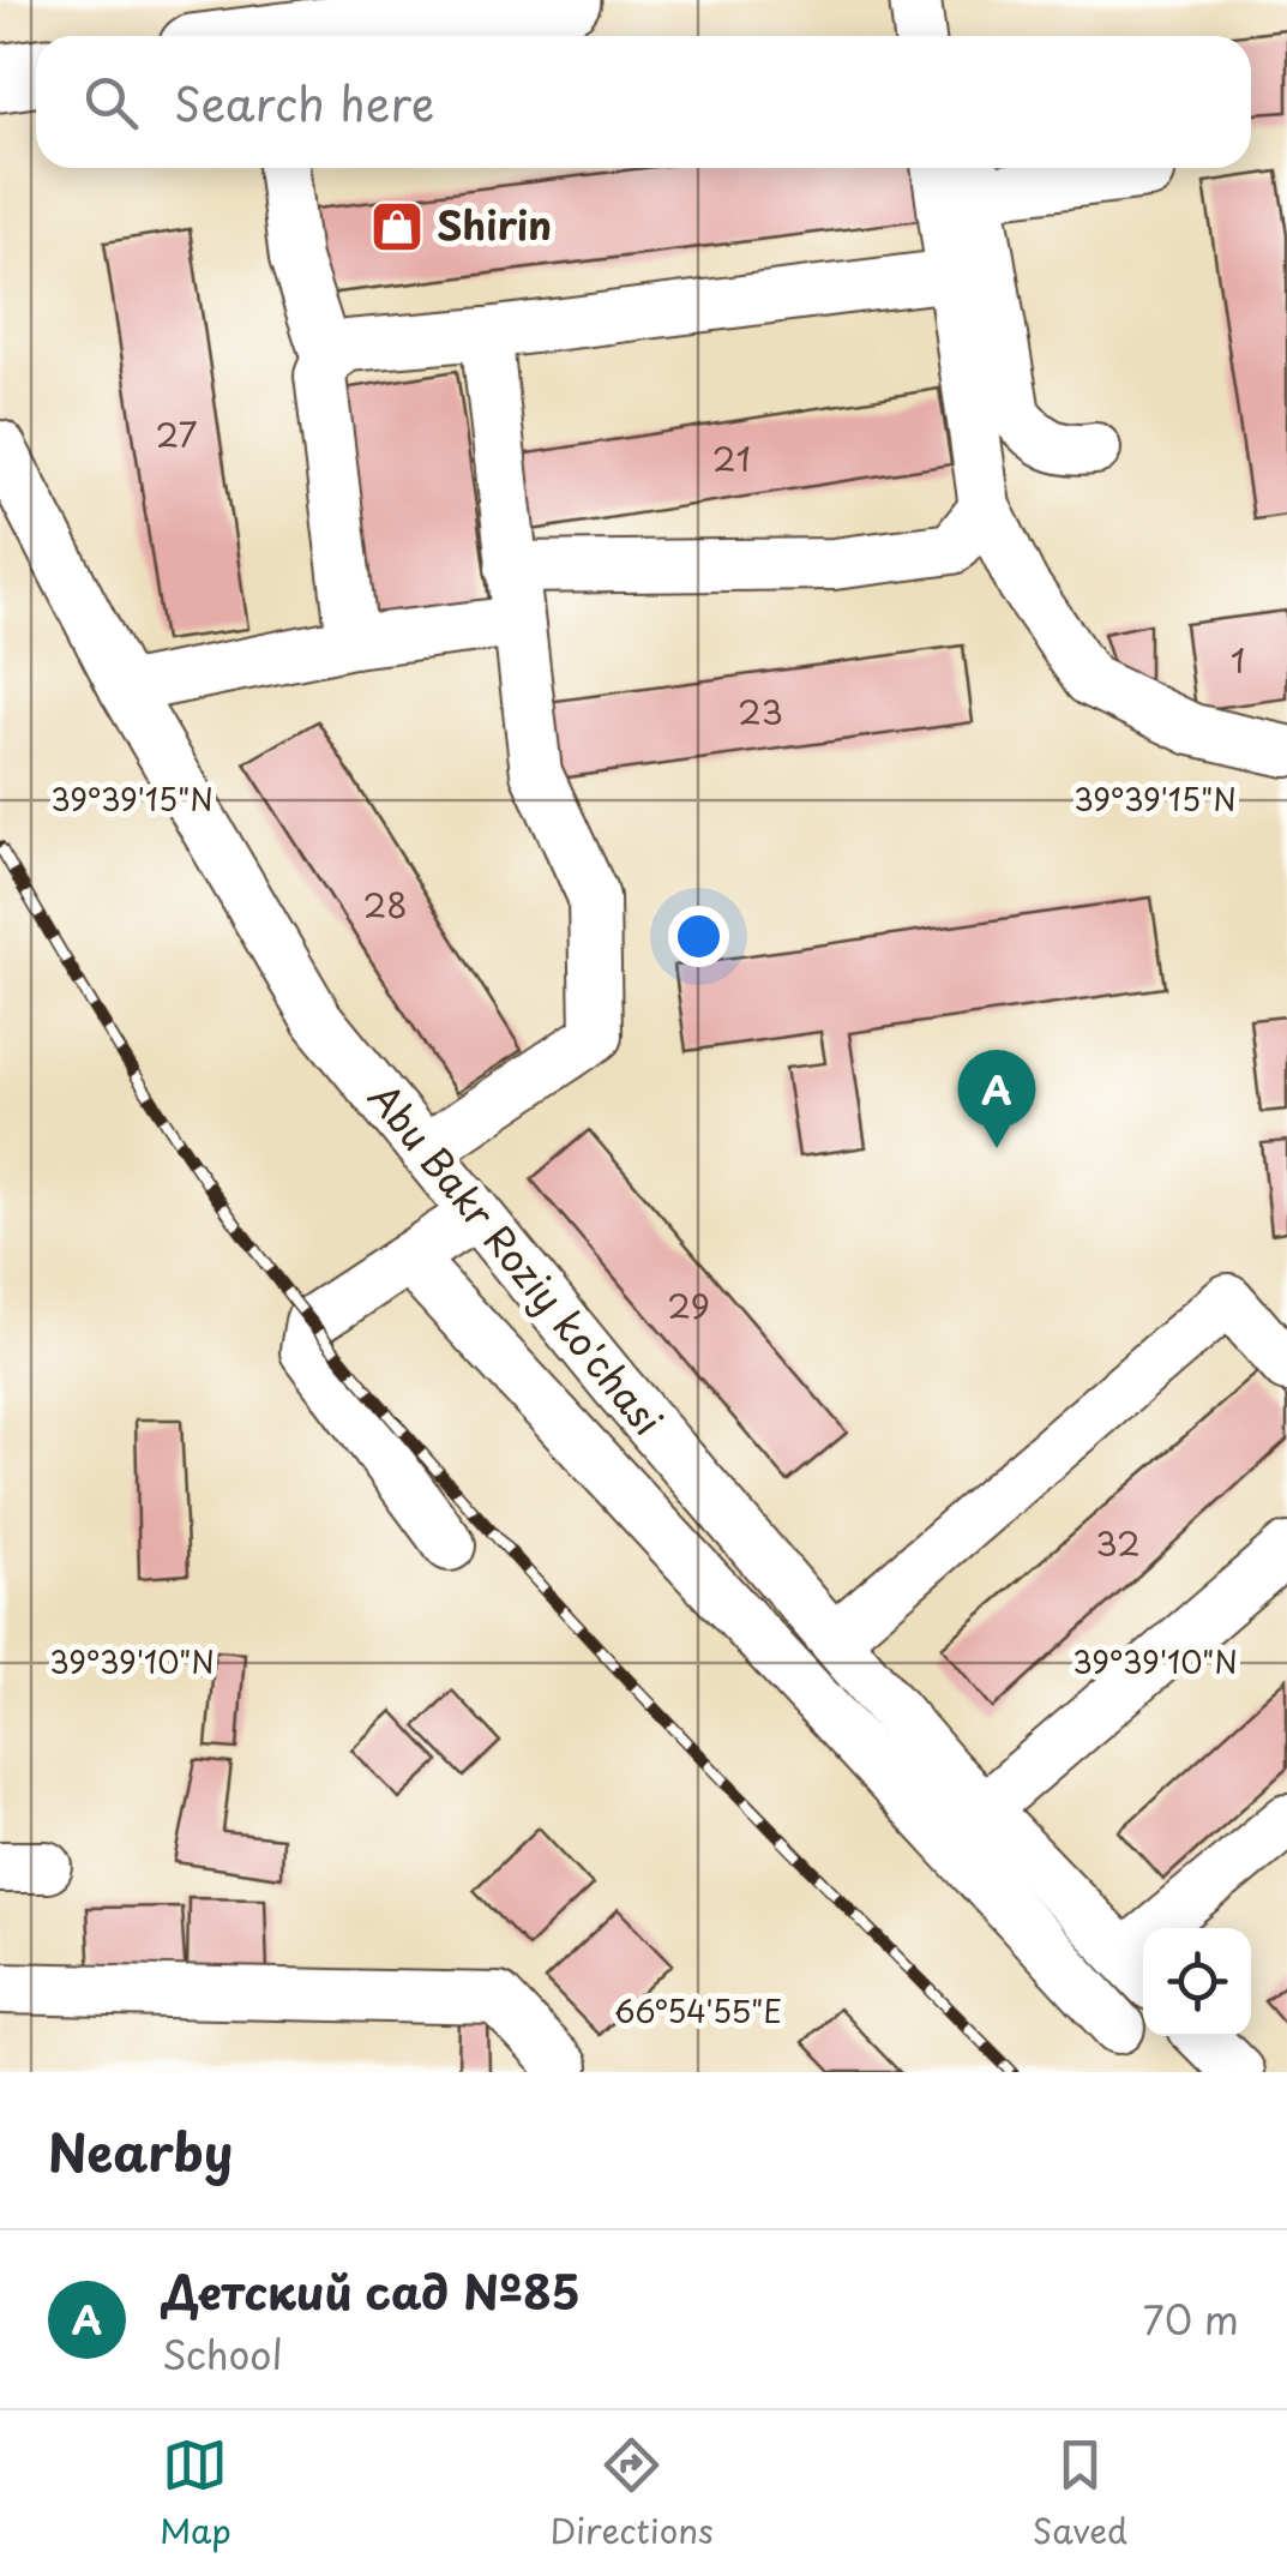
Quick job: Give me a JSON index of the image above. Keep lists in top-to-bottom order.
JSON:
{
  "streets": {
    "street": ["Abu Bakr Roziy ko'chasi"]
  },
  "places": {
    "shop": ["Shirin"]
  },
  "house_numbers": [
    "27",
    "21",
    "1",
    "23",
    "28",
    "29",
    "32"
  ],
  "page": {
    "search": "Search here",
    "pins": "A",
    "heading": "Nearby",
    "list": [
      {
        "mark": "A",
        "name": "Детский сад №85",
        "note": "School",
        "value": "70 m"
      }
    ],
    "nav": ["Map", "Directions", "Saved"]
  },
  "coordinates": ["39°39'15\"N", "39°39'10\"N", "66°54'55\"E"]
}
